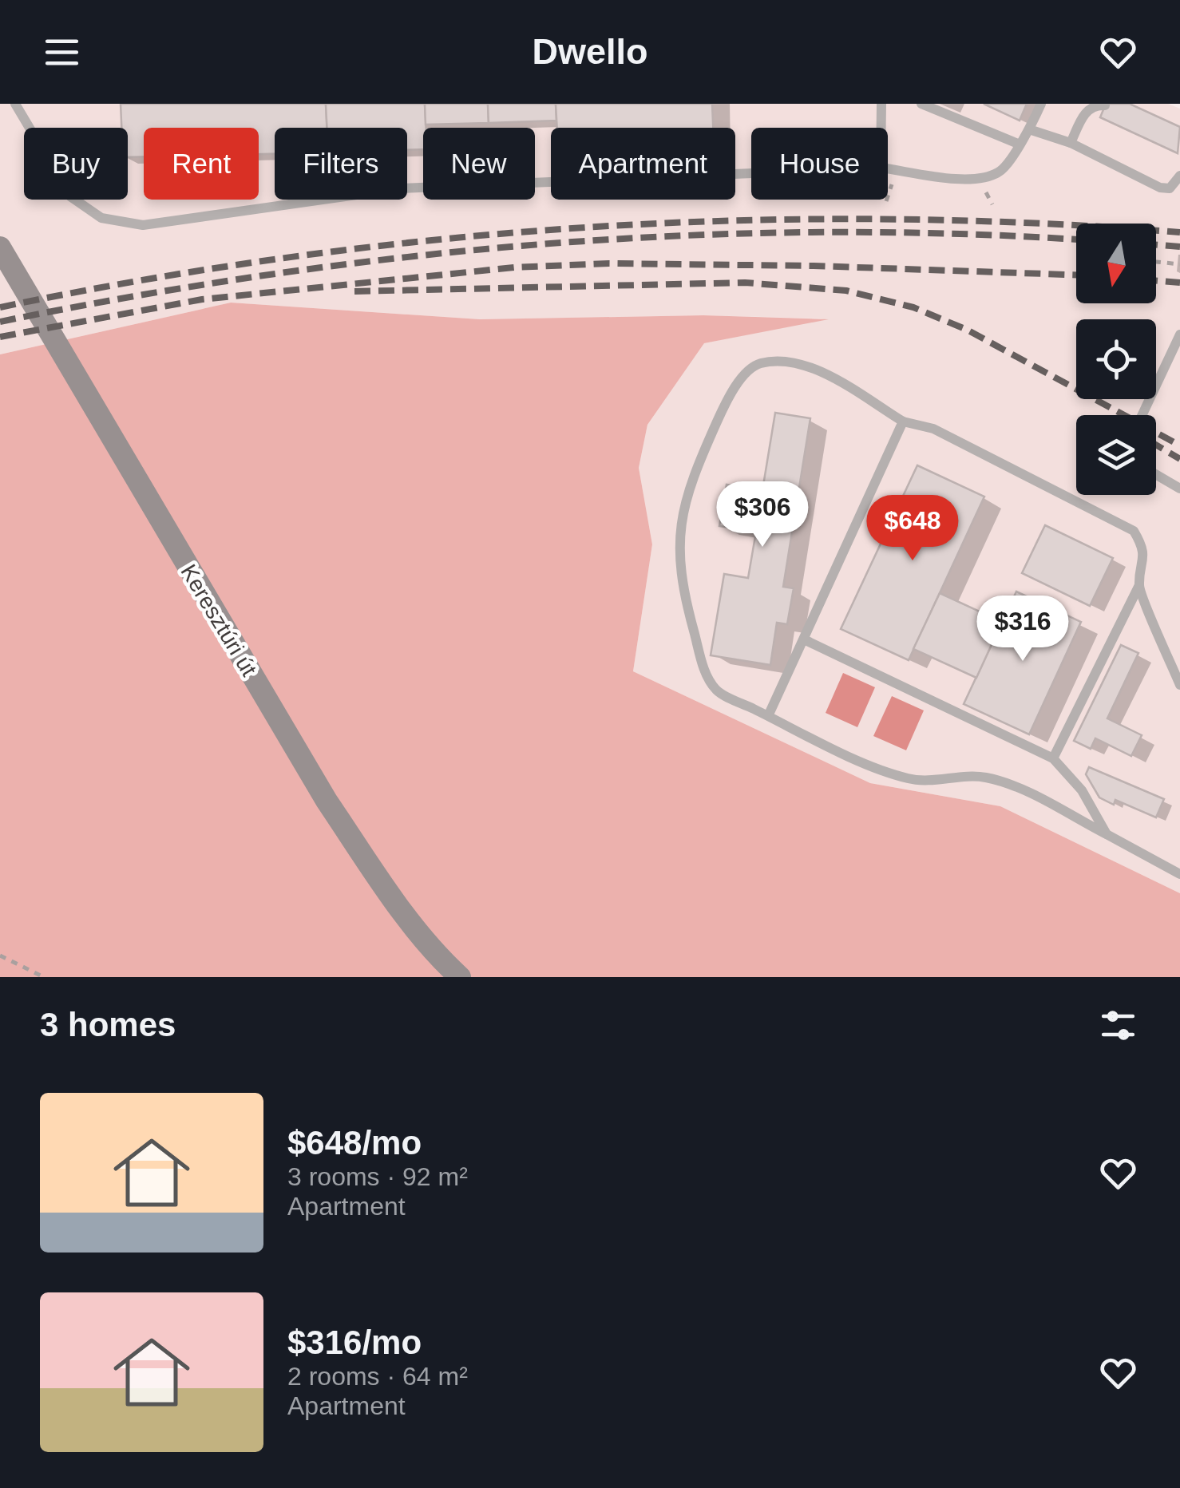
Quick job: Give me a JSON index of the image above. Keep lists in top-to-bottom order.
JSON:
{
  "streets": {
    "main road": ["Keresztúri út"]
  },
  "north": "bottom",
  "page": {
    "header": "Dwello",
    "chip": [
      "Buy",
      "Rent",
      "Filters",
      "New",
      "Apartment",
      "House"
    ],
    "price": ["$306", "$648", "$316"],
    "heading": "3 homes",
    "list": [
      {
        "name": "$648/mo",
        "note": "3 rooms · 92 m² · Apartment"
      },
      {
        "name": "$316/mo",
        "note": "2 rooms · 64 m² · Apartment"
      }
    ]
  }
}
